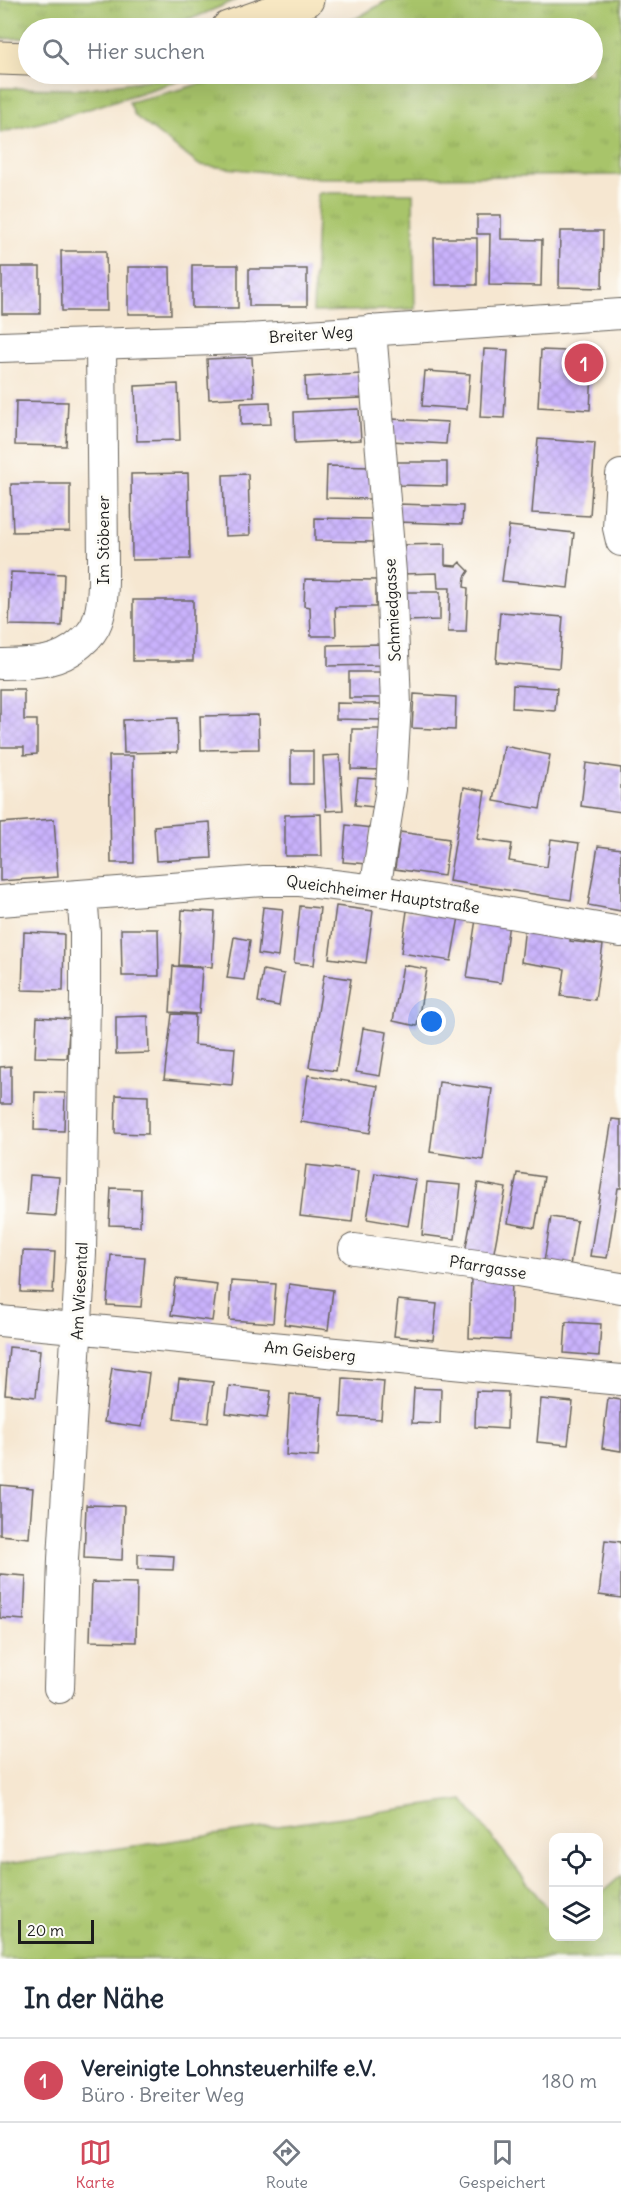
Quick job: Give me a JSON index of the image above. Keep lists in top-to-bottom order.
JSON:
{
  "streets": {
    "street": [
      "Breiter Weg",
      "Im Stöbener",
      "Schmiedgasse",
      "Queichheimer Hauptstraße",
      "Pfarrgasse",
      "Am Wiesental",
      "Am Geisberg"
    ]
  },
  "crossings": [
    ["Breiter Weg", "Im Stöbener"],
    ["Breiter Weg", "Schmiedgasse"],
    ["Schmiedgasse", "Queichheimer Hauptstraße"],
    ["Queichheimer Hauptstraße", "Am Wiesental"],
    ["Am Wiesental", "Am Geisberg"]
  ],
  "scale_bar": "20 m",
  "page": {
    "search": "Hier suchen",
    "pins": "1",
    "scale": "20 m",
    "heading": "In der Nähe",
    "list": [
      {
        "mark": "1",
        "name": "Vereinigte Lohnsteuerhilfe e.V.",
        "note": "Büro · Breiter Weg",
        "value": "180 m"
      }
    ],
    "nav": ["Karte", "Route", "Gespeichert"]
  }
}
